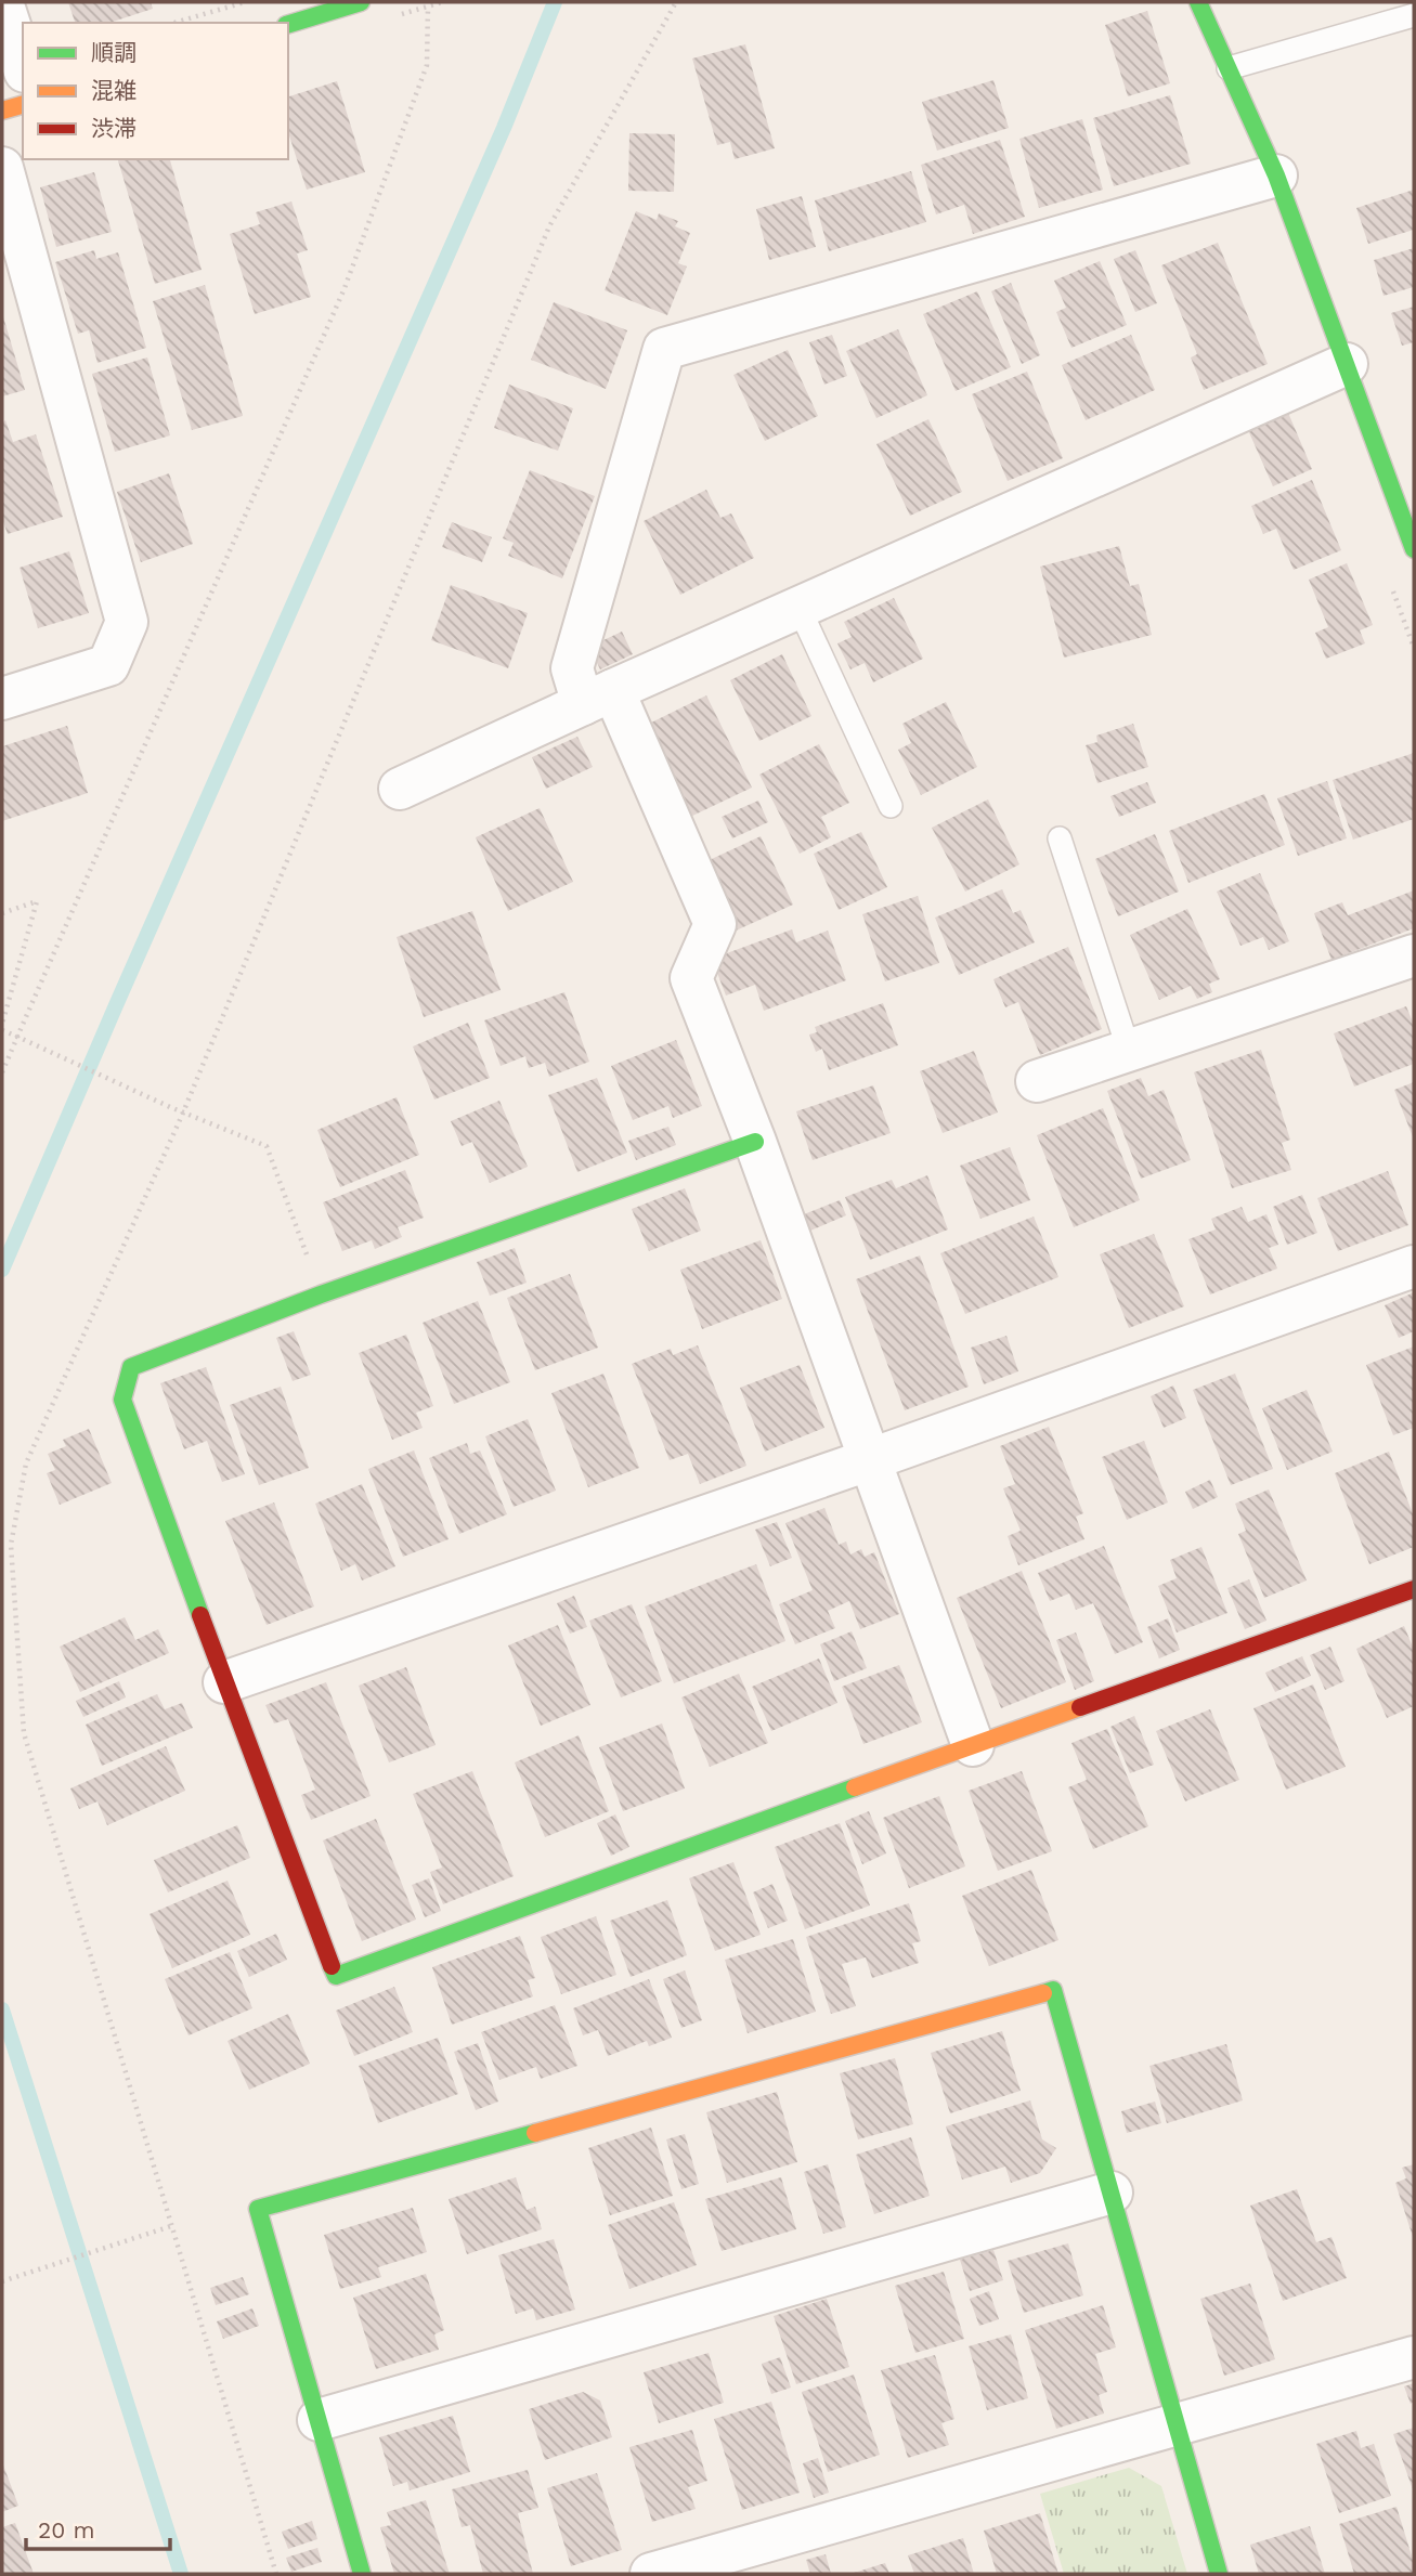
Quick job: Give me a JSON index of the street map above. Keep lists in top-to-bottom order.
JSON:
{
  "legend": ["順調", "混雑", "渋滞"],
  "scale_bar": "20 m"
}
